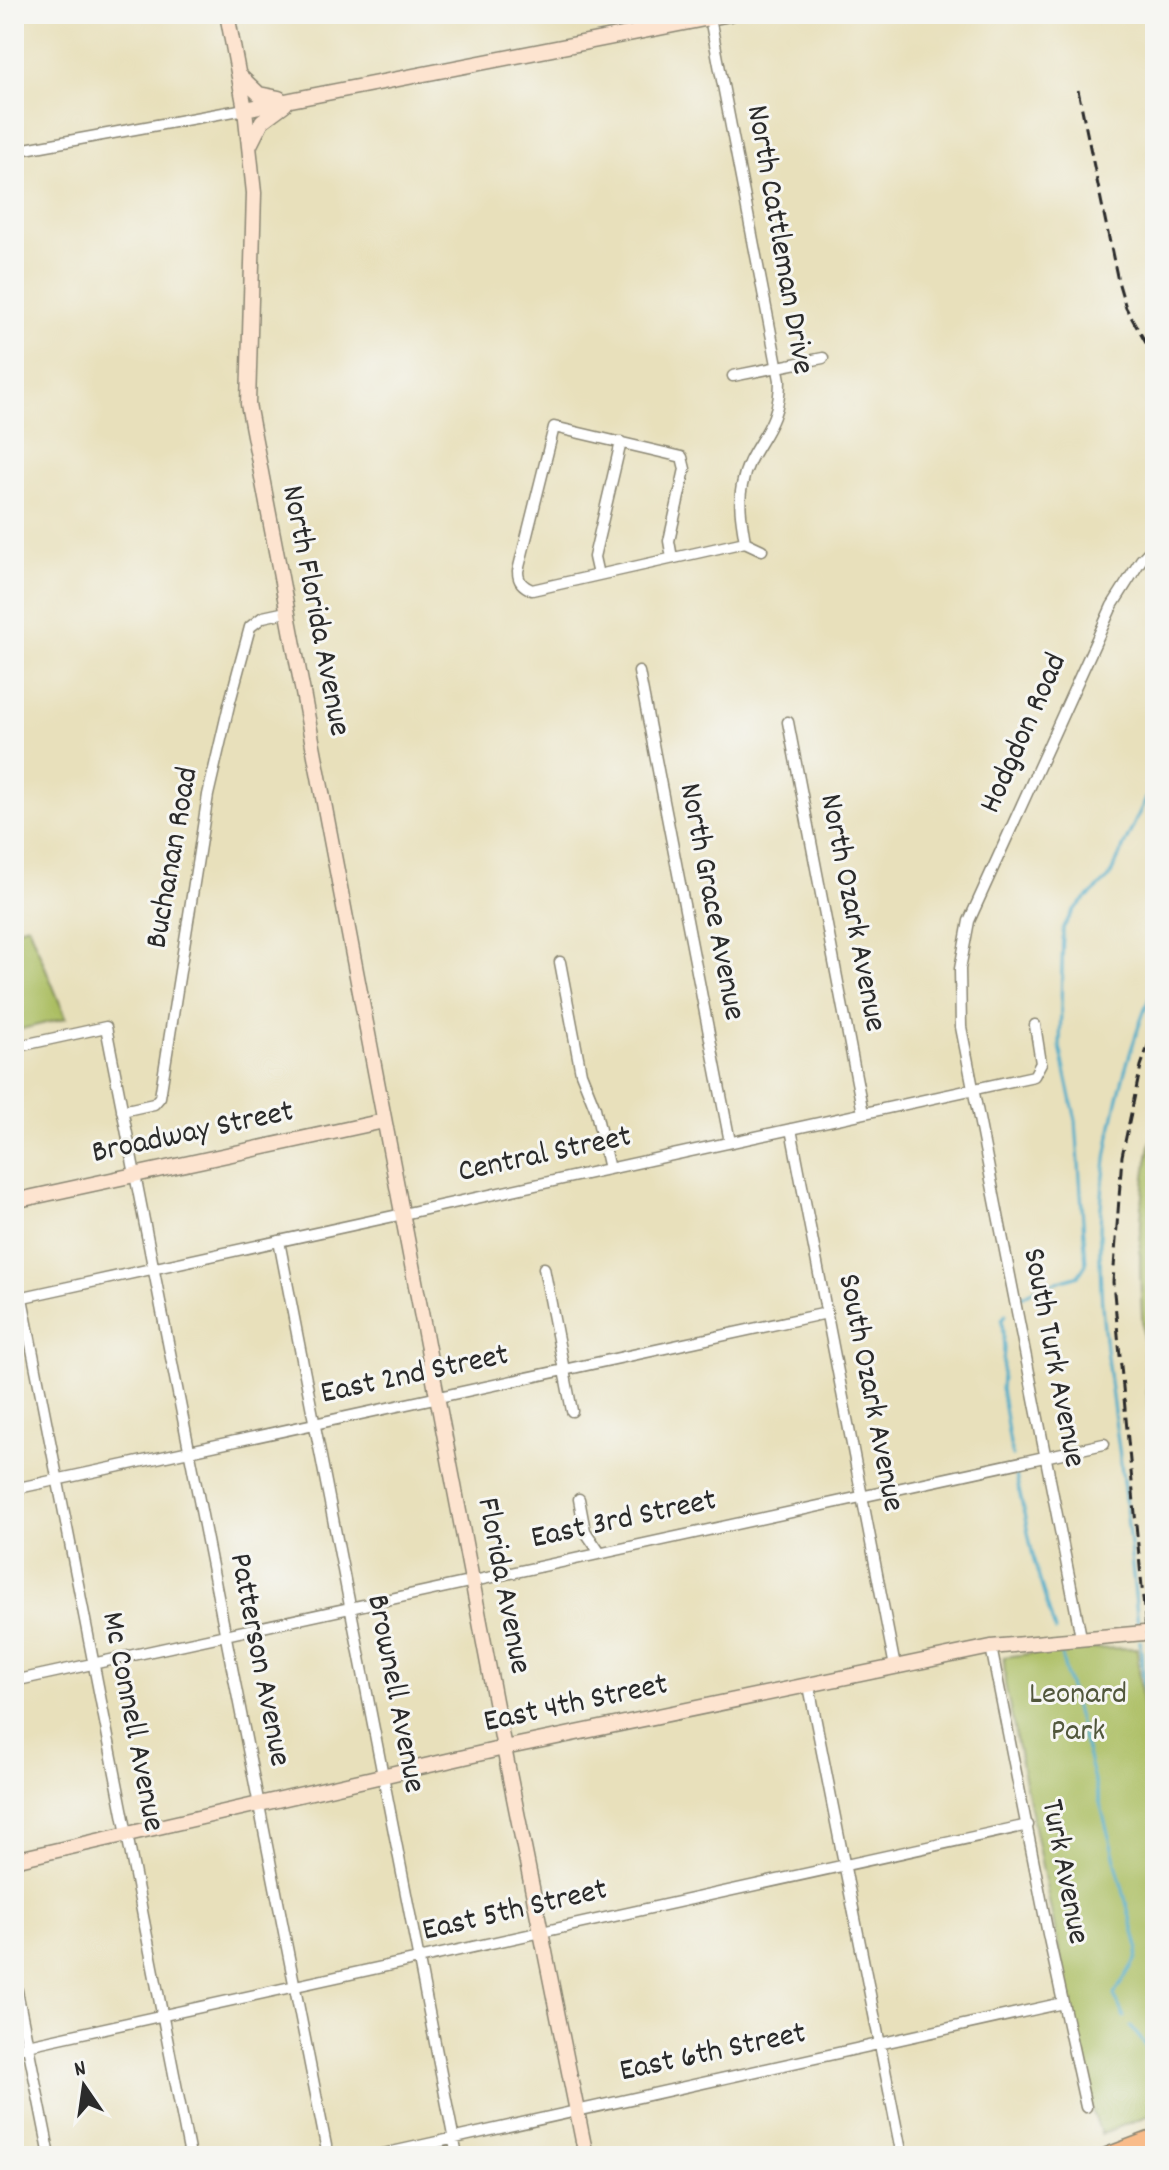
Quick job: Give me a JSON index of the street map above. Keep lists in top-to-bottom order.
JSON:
{
  "streets": {
    "street": [
      "North Cattleman Drive",
      "North Florida Avenue",
      "Hodgdon Road",
      "Buchanan Road",
      "North Grace Avenue",
      "North Ozark Avenue",
      "Broadway Street",
      "Central Street",
      "South Turk Avenue",
      "East 2nd Street",
      "South Ozark Avenue",
      "East 3rd Street",
      "Florida Avenue",
      "Patterson Avenue",
      "Brownell Avenue",
      "East 4th Street",
      "Mc Connell Avenue",
      "Turk Avenue",
      "East 5th Street",
      "East 6th Street"
    ]
  },
  "crossings": [
    ["North Florida Avenue", "Broadway Street"],
    ["North Florida Avenue", "Central Street"],
    ["North Florida Avenue", "Florida Avenue"],
    ["Hodgdon Road", "Central Street"],
    ["Hodgdon Road", "South Turk Avenue"],
    ["Buchanan Road", "Patterson Avenue"],
    ["North Grace Avenue", "Central Street"],
    ["North Ozark Avenue", "Central Street"],
    ["Broadway Street", "Patterson Avenue"],
    ["Central Street", "South Turk Avenue"],
    ["Central Street", "South Ozark Avenue"],
    ["Central Street", "Florida Avenue"],
    ["Central Street", "Patterson Avenue"],
    ["Central Street", "Brownell Avenue"],
    ["Central Street", "Mc Connell Avenue"],
    ["South Turk Avenue", "East 3rd Street"],
    ["South Turk Avenue", "East 4th Street"],
    ["East 2nd Street", "South Ozark Avenue"],
    ["East 2nd Street", "Florida Avenue"],
    ["East 2nd Street", "Patterson Avenue"],
    ["East 2nd Street", "Brownell Avenue"],
    ["East 2nd Street", "Mc Connell Avenue"],
    ["South Ozark Avenue", "East 3rd Street"],
    ["South Ozark Avenue", "East 4th Street"],
    ["East 3rd Street", "Florida Avenue"],
    ["East 3rd Street", "Patterson Avenue"],
    ["East 3rd Street", "Brownell Avenue"],
    ["East 3rd Street", "Mc Connell Avenue"],
    ["Florida Avenue", "East 4th Street"],
    ["Florida Avenue", "East 5th Street"],
    ["Florida Avenue", "East 6th Street"],
    ["Patterson Avenue", "East 4th Street"],
    ["Patterson Avenue", "East 5th Street"],
    ["Brownell Avenue", "East 4th Street"],
    ["Brownell Avenue", "East 5th Street"],
    ["Brownell Avenue", "East 6th Street"],
    ["East 4th Street", "Mc Connell Avenue"],
    ["East 4th Street", "Turk Avenue"],
    ["Mc Connell Avenue", "East 5th Street"],
    ["Turk Avenue", "East 5th Street"],
    ["Turk Avenue", "East 6th Street"]
  ],
  "parks": ["Leonard Park"],
  "north": "top"
}
